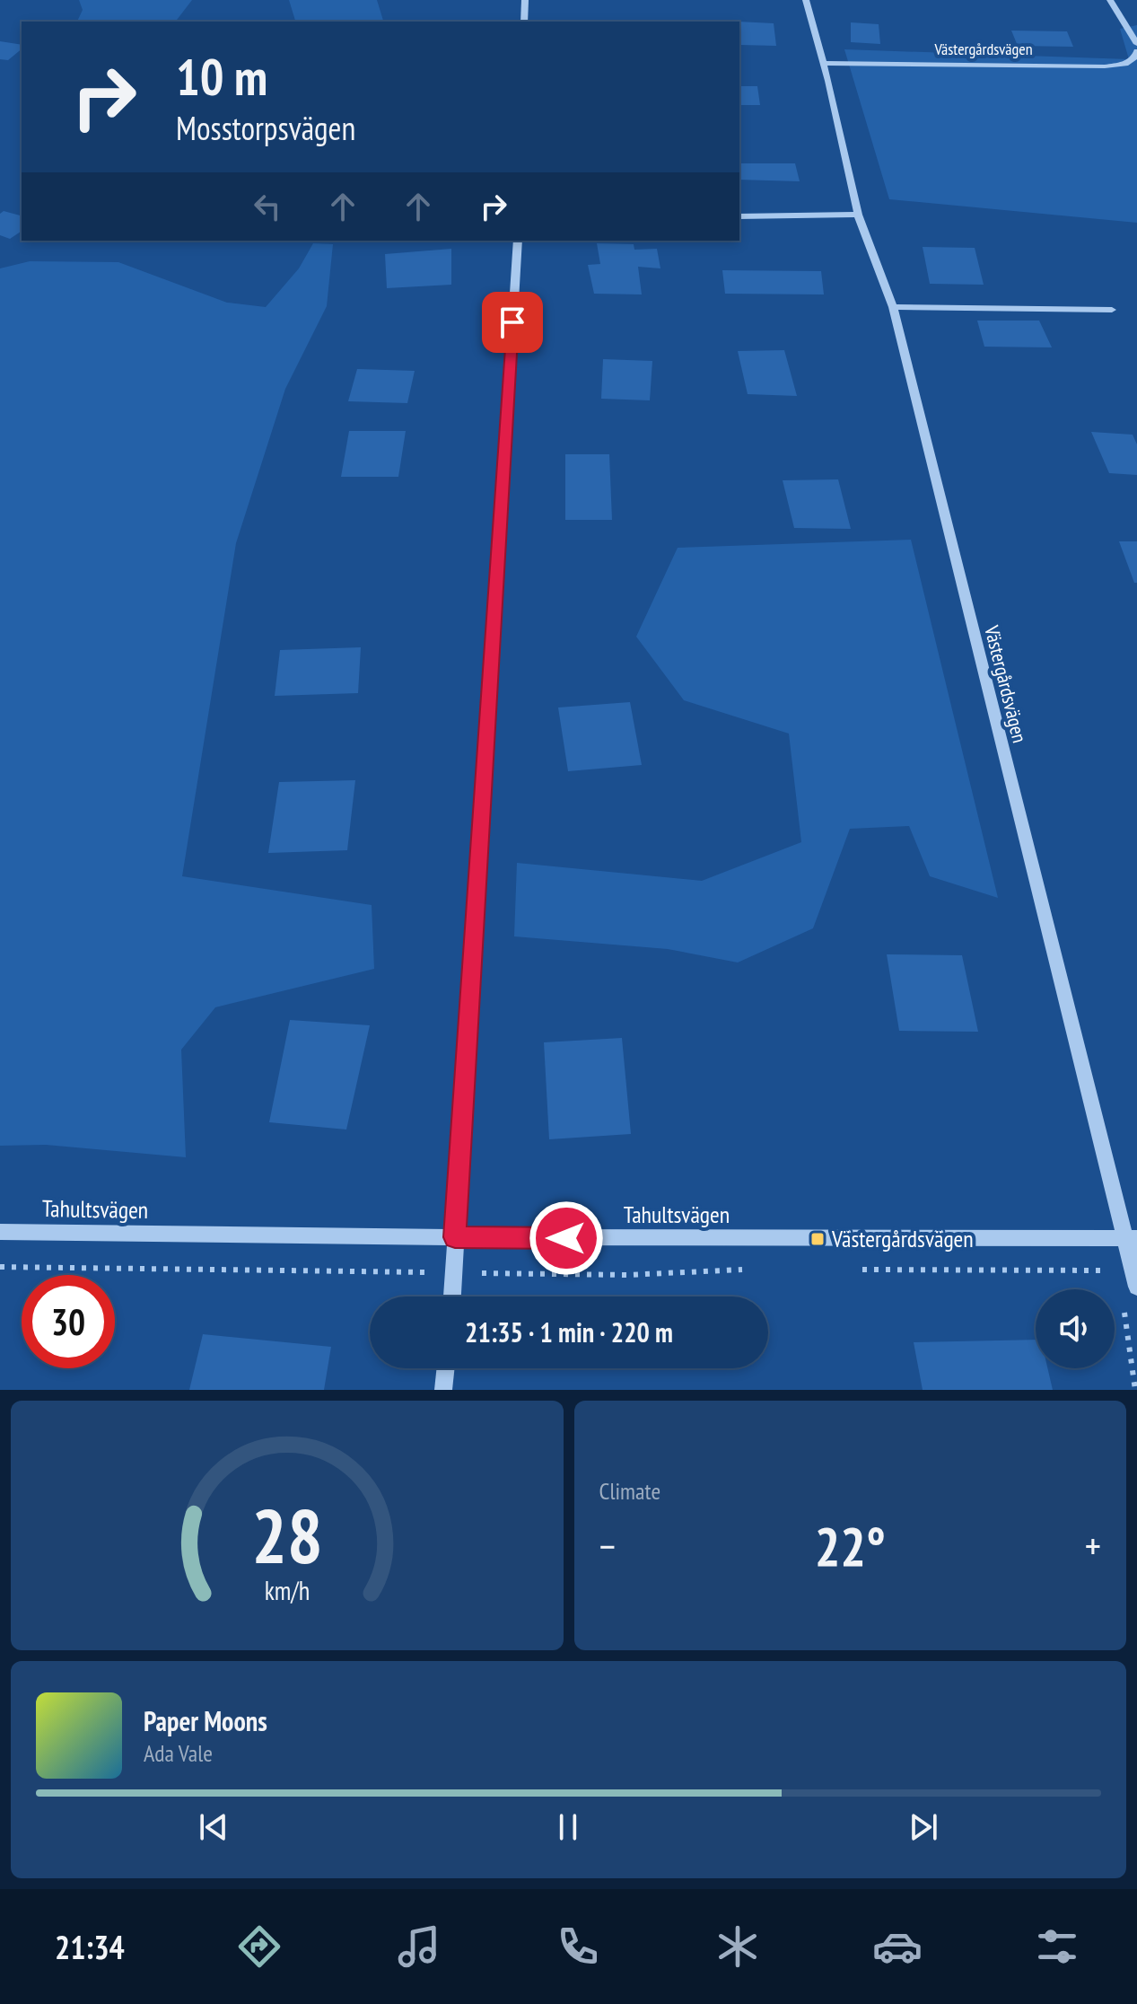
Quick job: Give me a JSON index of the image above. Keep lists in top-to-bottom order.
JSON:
{
  "streets": {
    "street": ["Västergårdsvägen", "Tahultsvägen"]
  },
  "crossings": [
    ["Västergårdsvägen", "Tahultsvägen"]
  ],
  "places": {
    "transit": ["Västergårdsvägen"]
  },
  "page": {
    "turn": ["10 m", "Mosstorpsvägen"],
    "limit": "30",
    "trip": "21:35 · 1 min · 220 m",
    "tile": "Climate",
    "heat": ["−", "22°", "+"],
    "song": ["Paper Moons", "Ada Vale"],
    "tabs": "21:34",
    "gauge": ["28", "km/h"]
  }
}
